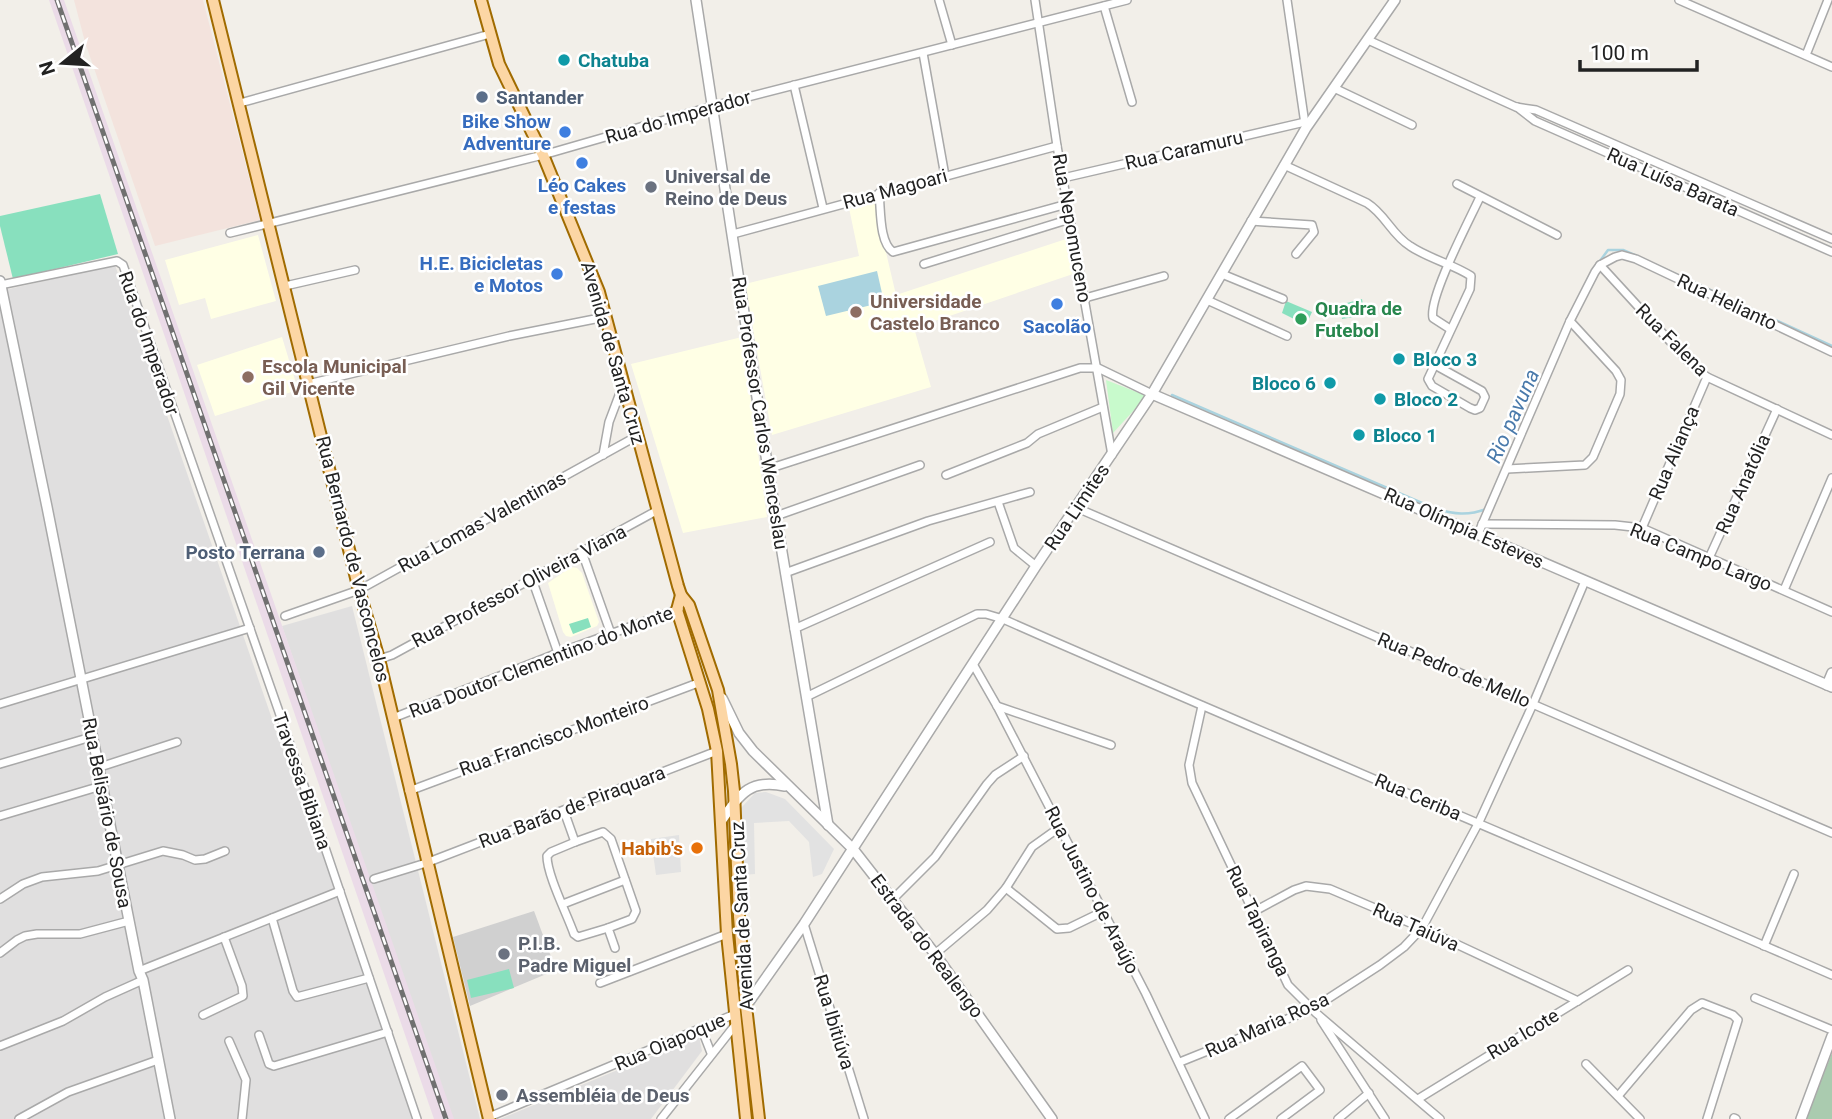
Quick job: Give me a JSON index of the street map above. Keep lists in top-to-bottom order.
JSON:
{
  "streets": {
    "main road": ["Avenida de Santa Cruz", "Rua Bernardo de Vasconcelos"],
    "street": [
      "Rua do Imperador",
      "Rua Caramuru",
      "Rua Luísa Barata",
      "Rua Magoari",
      "Rua Nepomuceno",
      "Rua Helianto",
      "Rua Falena",
      "Rua Professor Carlos Wenceslau",
      "Rua Aliança",
      "Rua Anatólia",
      "Rua Limites",
      "Rua Lomas Valentinas",
      "Rua Olímpia Esteves",
      "Rua Campo Largo",
      "Rua Professor Oliveira Viana",
      "Rua Doutor Clementino do Monte",
      "Rua Pedro de Mello",
      "Rua Francisco Monteiro",
      "Travessa Bibiana",
      "Rua Ceriba",
      "Rua Barão de Piraquara",
      "Rua Belisário de Sousa",
      "Rua Justino de Araújo",
      "Rua Tapiranga",
      "Rua Taiúva",
      "Estrada do Realengo",
      "Rua Ibitiúva",
      "Rua Maria Rosa",
      "Rua Icote",
      "Rua Oiapoque"
    ]
  },
  "crossings": [
    ["Rua do Imperador", "Rua Nepomuceno"],
    ["Rua do Imperador", "Avenida de Santa Cruz"],
    ["Rua do Imperador", "Rua Professor Carlos Wenceslau"],
    ["Rua do Imperador", "Rua Bernardo de Vasconcelos"],
    ["Rua do Imperador", "Travessa Bibiana"],
    ["Rua do Imperador", "Rua Belisário de Sousa"],
    ["Rua Caramuru", "Rua Nepomuceno"],
    ["Rua Caramuru", "Rua Limites"],
    ["Rua Luísa Barata", "Rua Limites"],
    ["Rua Magoari", "Rua Nepomuceno"],
    ["Rua Magoari", "Rua Professor Carlos Wenceslau"],
    ["Rua Nepomuceno", "Rua Limites"],
    ["Rua Nepomuceno", "Rua Olímpia Esteves"],
    ["Rua Helianto", "Rua Falena"],
    ["Rua Falena", "Rua Aliança"],
    ["Rua Falena", "Rua Anatólia"],
    ["Avenida de Santa Cruz", "Rua Limites"],
    ["Avenida de Santa Cruz", "Rua Lomas Valentinas"],
    ["Avenida de Santa Cruz", "Rua Professor Oliveira Viana"],
    ["Avenida de Santa Cruz", "Rua Doutor Clementino do Monte"],
    ["Avenida de Santa Cruz", "Rua Francisco Monteiro"],
    ["Avenida de Santa Cruz", "Rua Barão de Piraquara"],
    ["Avenida de Santa Cruz", "Estrada do Realengo"],
    ["Avenida de Santa Cruz", "Rua Oiapoque"],
    ["Rua Professor Carlos Wenceslau", "Estrada do Realengo"],
    ["Rua Aliança", "Rua Campo Largo"],
    ["Rua Anatólia", "Rua Campo Largo"],
    ["Rua Limites", "Rua Olímpia Esteves"],
    ["Rua Limites", "Rua Pedro de Mello"],
    ["Rua Limites", "Rua Ceriba"],
    ["Rua Limites", "Rua Justino de Araújo"],
    ["Rua Limites", "Estrada do Realengo"],
    ["Rua Limites", "Rua Ibitiúva"],
    ["Rua Lomas Valentinas", "Rua Bernardo de Vasconcelos"],
    ["Rua Olímpia Esteves", "Rua Campo Largo"],
    ["Rua Olímpia Esteves", "Rua Maria Rosa"],
    ["Rua Bernardo de Vasconcelos", "Rua Professor Oliveira Viana"],
    ["Rua Bernardo de Vasconcelos", "Rua Doutor Clementino do Monte"],
    ["Rua Bernardo de Vasconcelos", "Rua Francisco Monteiro"],
    ["Rua Bernardo de Vasconcelos", "Rua Barão de Piraquara"],
    ["Rua Bernardo de Vasconcelos", "Rua Oiapoque"],
    ["Rua Pedro de Mello", "Rua Maria Rosa"],
    ["Rua Ceriba", "Rua Tapiranga"],
    ["Rua Ceriba", "Rua Maria Rosa"],
    ["Rua Justino de Araújo", "Rua Maria Rosa"],
    ["Rua Tapiranga", "Rua Taiúva"],
    ["Rua Tapiranga", "Rua Maria Rosa"],
    ["Rua Tapiranga", "Rua Icote"],
    ["Rua Taiúva", "Rua Maria Rosa"],
    ["Rua Taiúva", "Rua Icote"]
  ],
  "water": ["Rio pavuna"],
  "places": [
    "Chatuba",
    "Santander",
    "Bike Show Adventure",
    "Léo Cakes e festas",
    "Universal de Reino de Deus",
    "H.E. Bicicletas e Motos",
    "Sacolão",
    "Universidade Castelo Branco",
    "Quadra de Futebol",
    "Bloco 3",
    "Escola Municipal Gil Vicente",
    "Bloco 6",
    "Bloco 2",
    "Bloco 1",
    "Posto Terrana",
    "Habib's",
    "P.I.B. Padre Miguel",
    "Assembléia de Deus"
  ],
  "scale_bar": "100 m",
  "north": "left"
}
